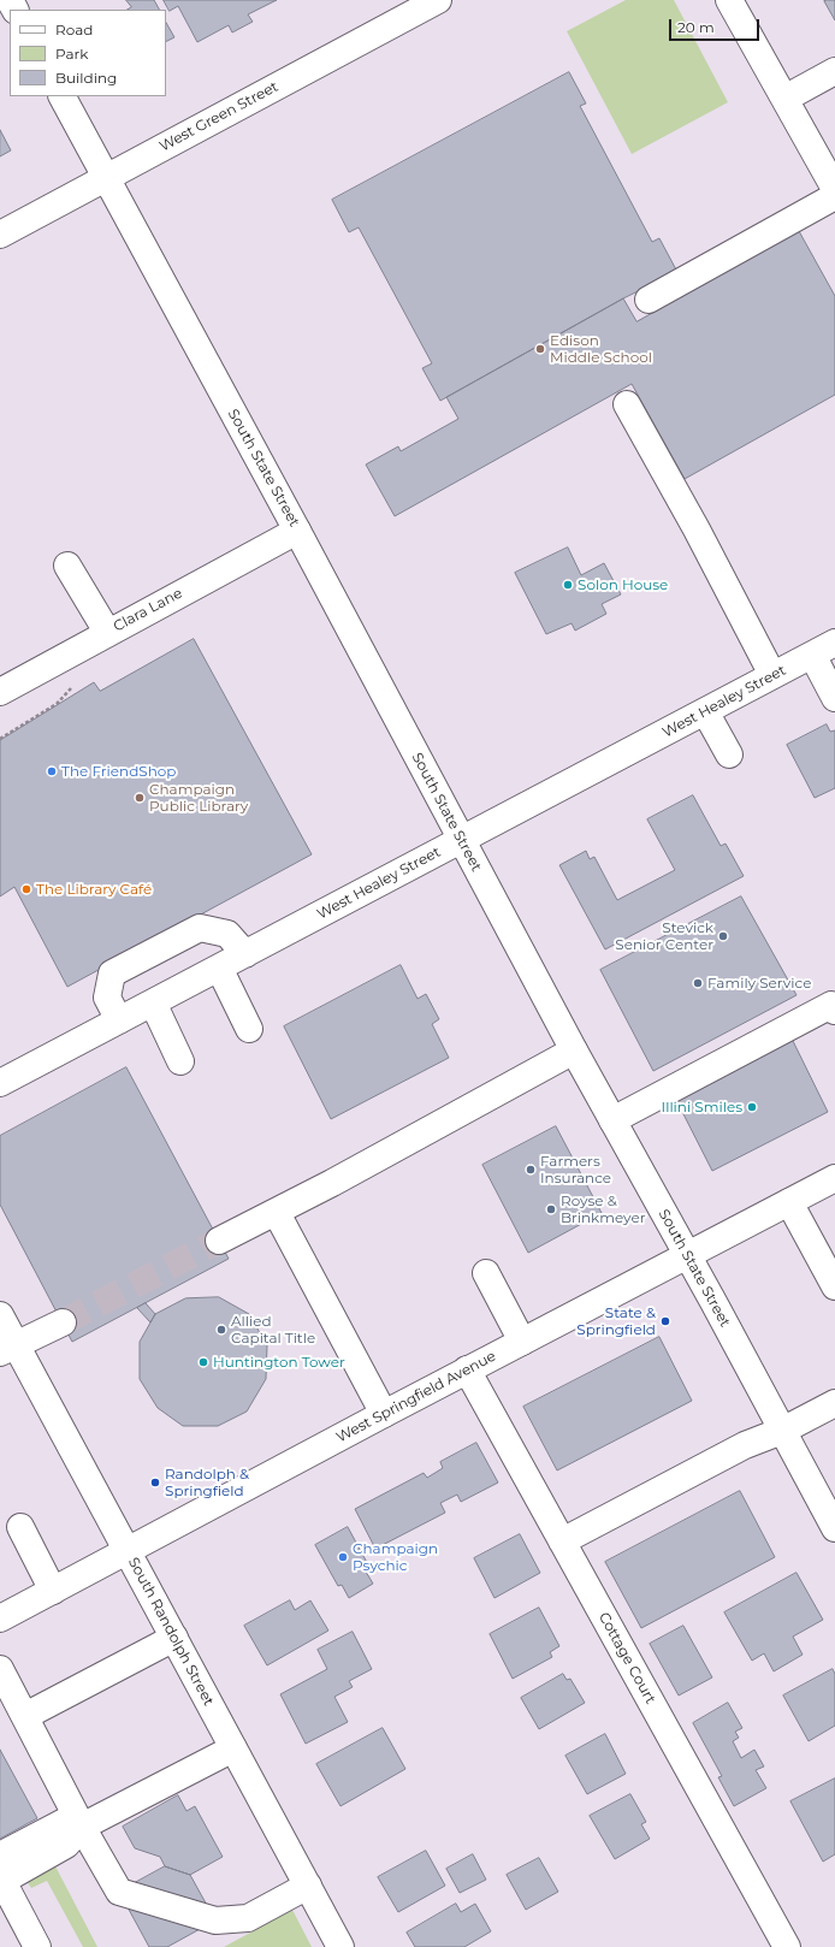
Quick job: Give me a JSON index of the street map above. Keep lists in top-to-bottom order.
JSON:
{
  "streets": {
    "main road": [
      "West Green Street",
      "South State Street",
      "Clara Lane",
      "West Healey Street",
      "West Springfield Avenue",
      "South Randolph Street",
      "Cottage Court"
    ]
  },
  "crossings": [
    ["West Green Street", "South State Street"],
    ["South State Street", "Clara Lane"],
    ["South State Street", "West Healey Street"],
    ["South State Street", "West Springfield Avenue"],
    ["West Springfield Avenue", "South Randolph Street"],
    ["West Springfield Avenue", "Cottage Court"]
  ],
  "places": [
    "Edison Middle School",
    "Solon House",
    "The FriendShop",
    "Champaign Public Library",
    "The Library Café",
    "Stevick Senior Center",
    "Family Service",
    "Illini Smiles",
    "Farmers Insurance",
    "Royse & Brinkmeyer",
    "State & Springfield",
    "Allied Capital Title",
    "Huntington Tower",
    "Randolph & Springfield",
    "Champaign Psychic"
  ],
  "legend": ["Road", "Park", "Building"],
  "scale_bar": "20 m"
}
